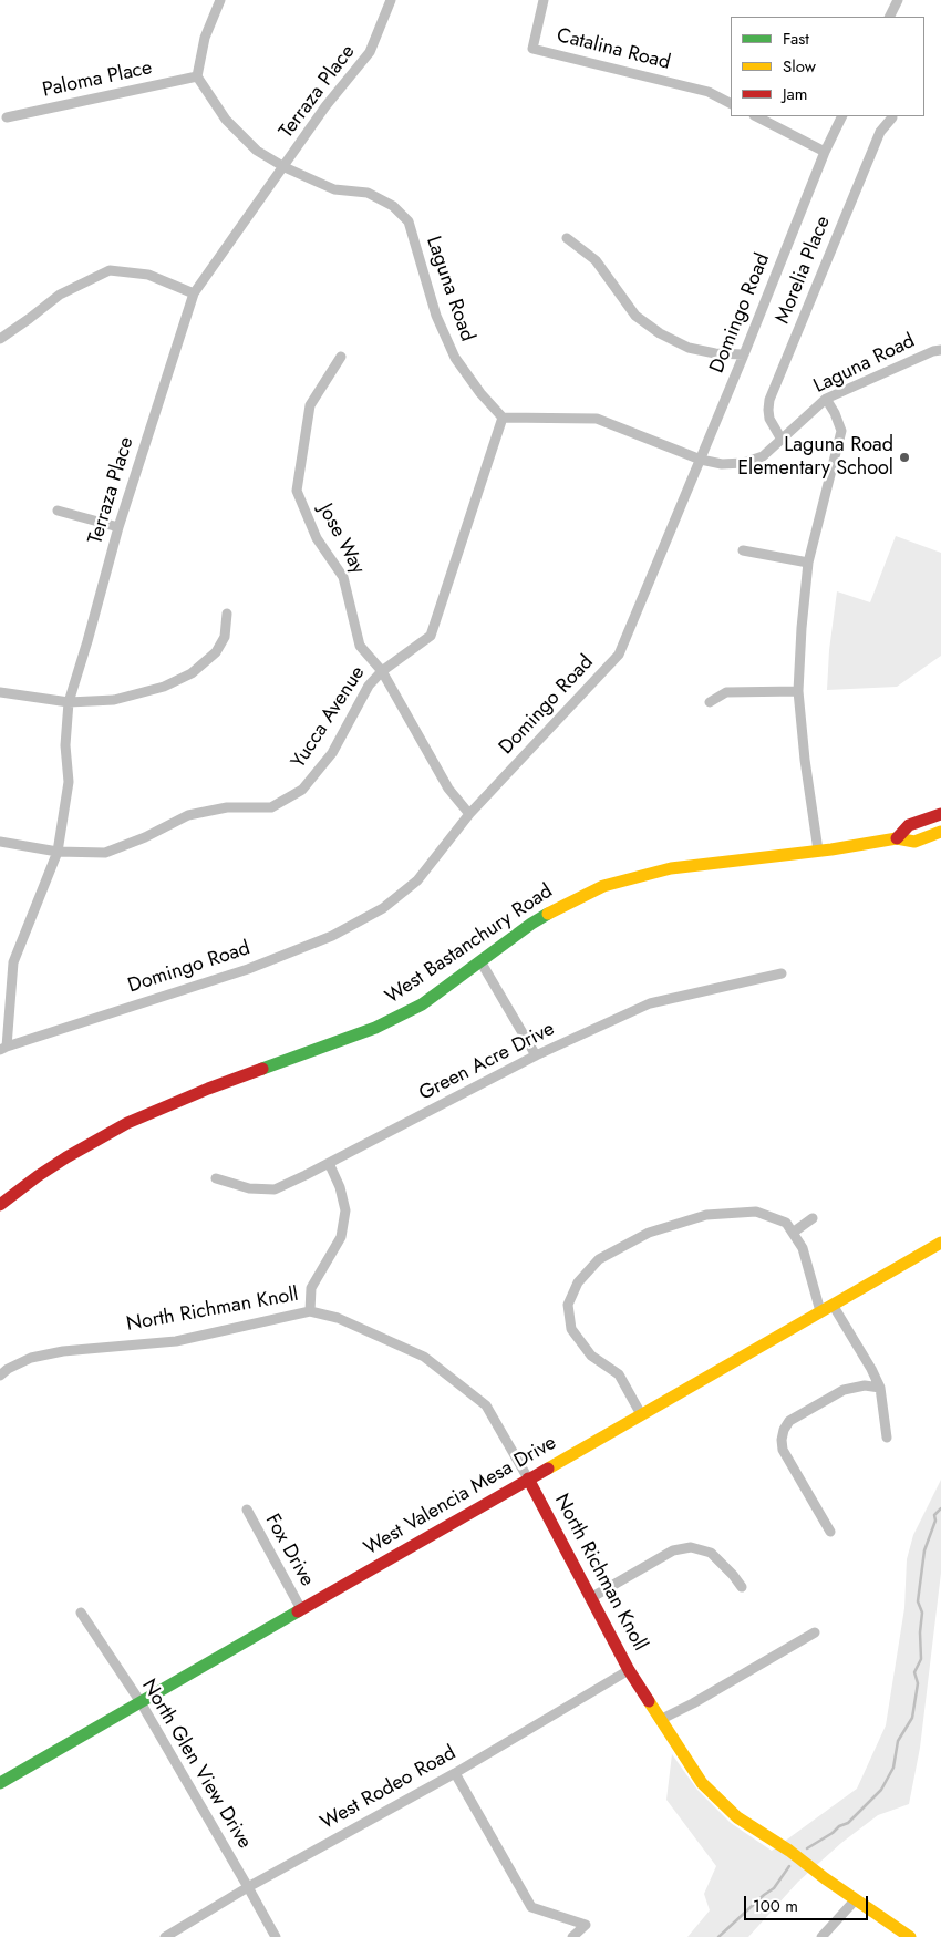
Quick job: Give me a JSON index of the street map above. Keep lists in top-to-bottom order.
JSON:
{
  "streets": {
    "street": [
      "Catalina Road",
      "Paloma Place",
      "Terraza Place",
      "Morelia Place",
      "Laguna Road",
      "Domingo Road",
      "Jose Way",
      "Yucca Avenue",
      "West Bastanchury Road",
      "Green Acre Drive",
      "North Richman Knoll",
      "West Valencia Mesa Drive",
      "Fox Drive",
      "North Glen View Drive",
      "West Rodeo Road"
    ]
  },
  "crossings": [
    ["Paloma Place", "Laguna Road"],
    ["Terraza Place", "Laguna Road"],
    ["Terraza Place", "Domingo Road"],
    ["Terraza Place", "Yucca Avenue"],
    ["Morelia Place", "Laguna Road"],
    ["Laguna Road", "Domingo Road"],
    ["Laguna Road", "Yucca Avenue"],
    ["Domingo Road", "Jose Way"],
    ["Jose Way", "Yucca Avenue"],
    ["North Richman Knoll", "West Valencia Mesa Drive"],
    ["North Richman Knoll", "West Rodeo Road"],
    ["West Valencia Mesa Drive", "Fox Drive"],
    ["West Valencia Mesa Drive", "North Glen View Drive"],
    ["North Glen View Drive", "West Rodeo Road"]
  ],
  "places": ["Laguna Road Elementary School"],
  "legend": ["Fast", "Slow", "Jam"],
  "scale_bar": "100 m"
}
